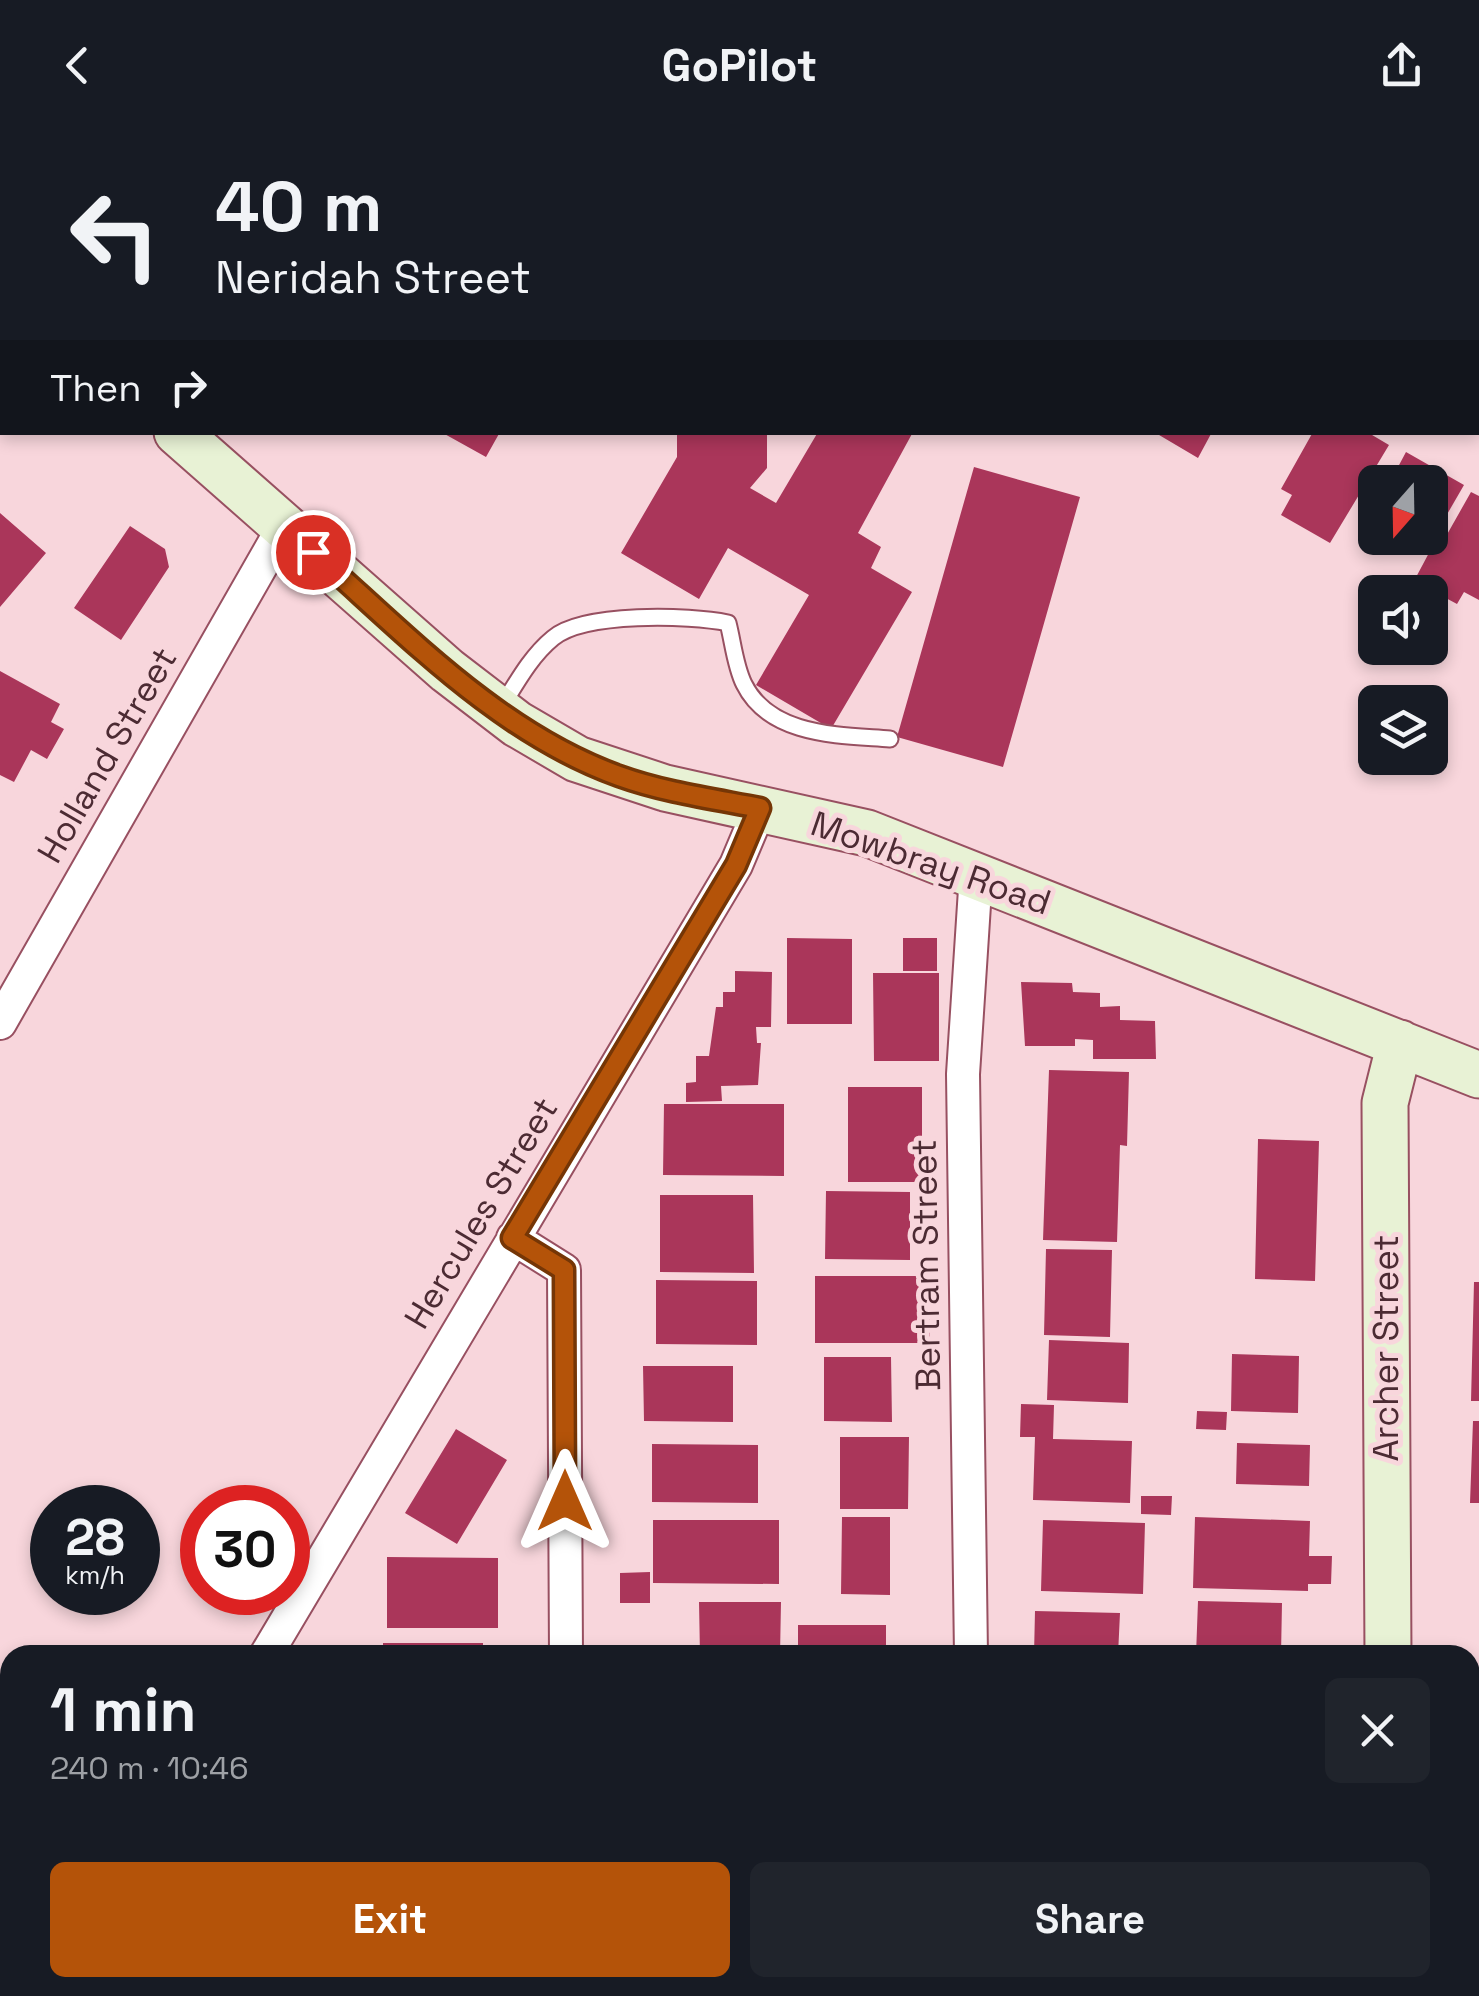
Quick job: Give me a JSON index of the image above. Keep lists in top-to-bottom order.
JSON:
{
  "streets": {
    "main road": ["Mowbray Road", "Archer Street"],
    "street": ["Holland Street", "Hercules Street", "Bertram Street"]
  },
  "crossings": [
    ["Holland Street", "Mowbray Road"],
    ["Mowbray Road", "Hercules Street"],
    ["Mowbray Road", "Bertram Street"],
    ["Mowbray Road", "Archer Street"]
  ],
  "north": "bottom",
  "page": {
    "header": "GoPilot",
    "turn": ["40 m", "Neridah Street"],
    "then": "Then",
    "speed": "28 km/h",
    "limit": "30",
    "heading": ["1 min", "240 m · 10:46"],
    "buttons": ["Exit", "Share"]
  }
}
